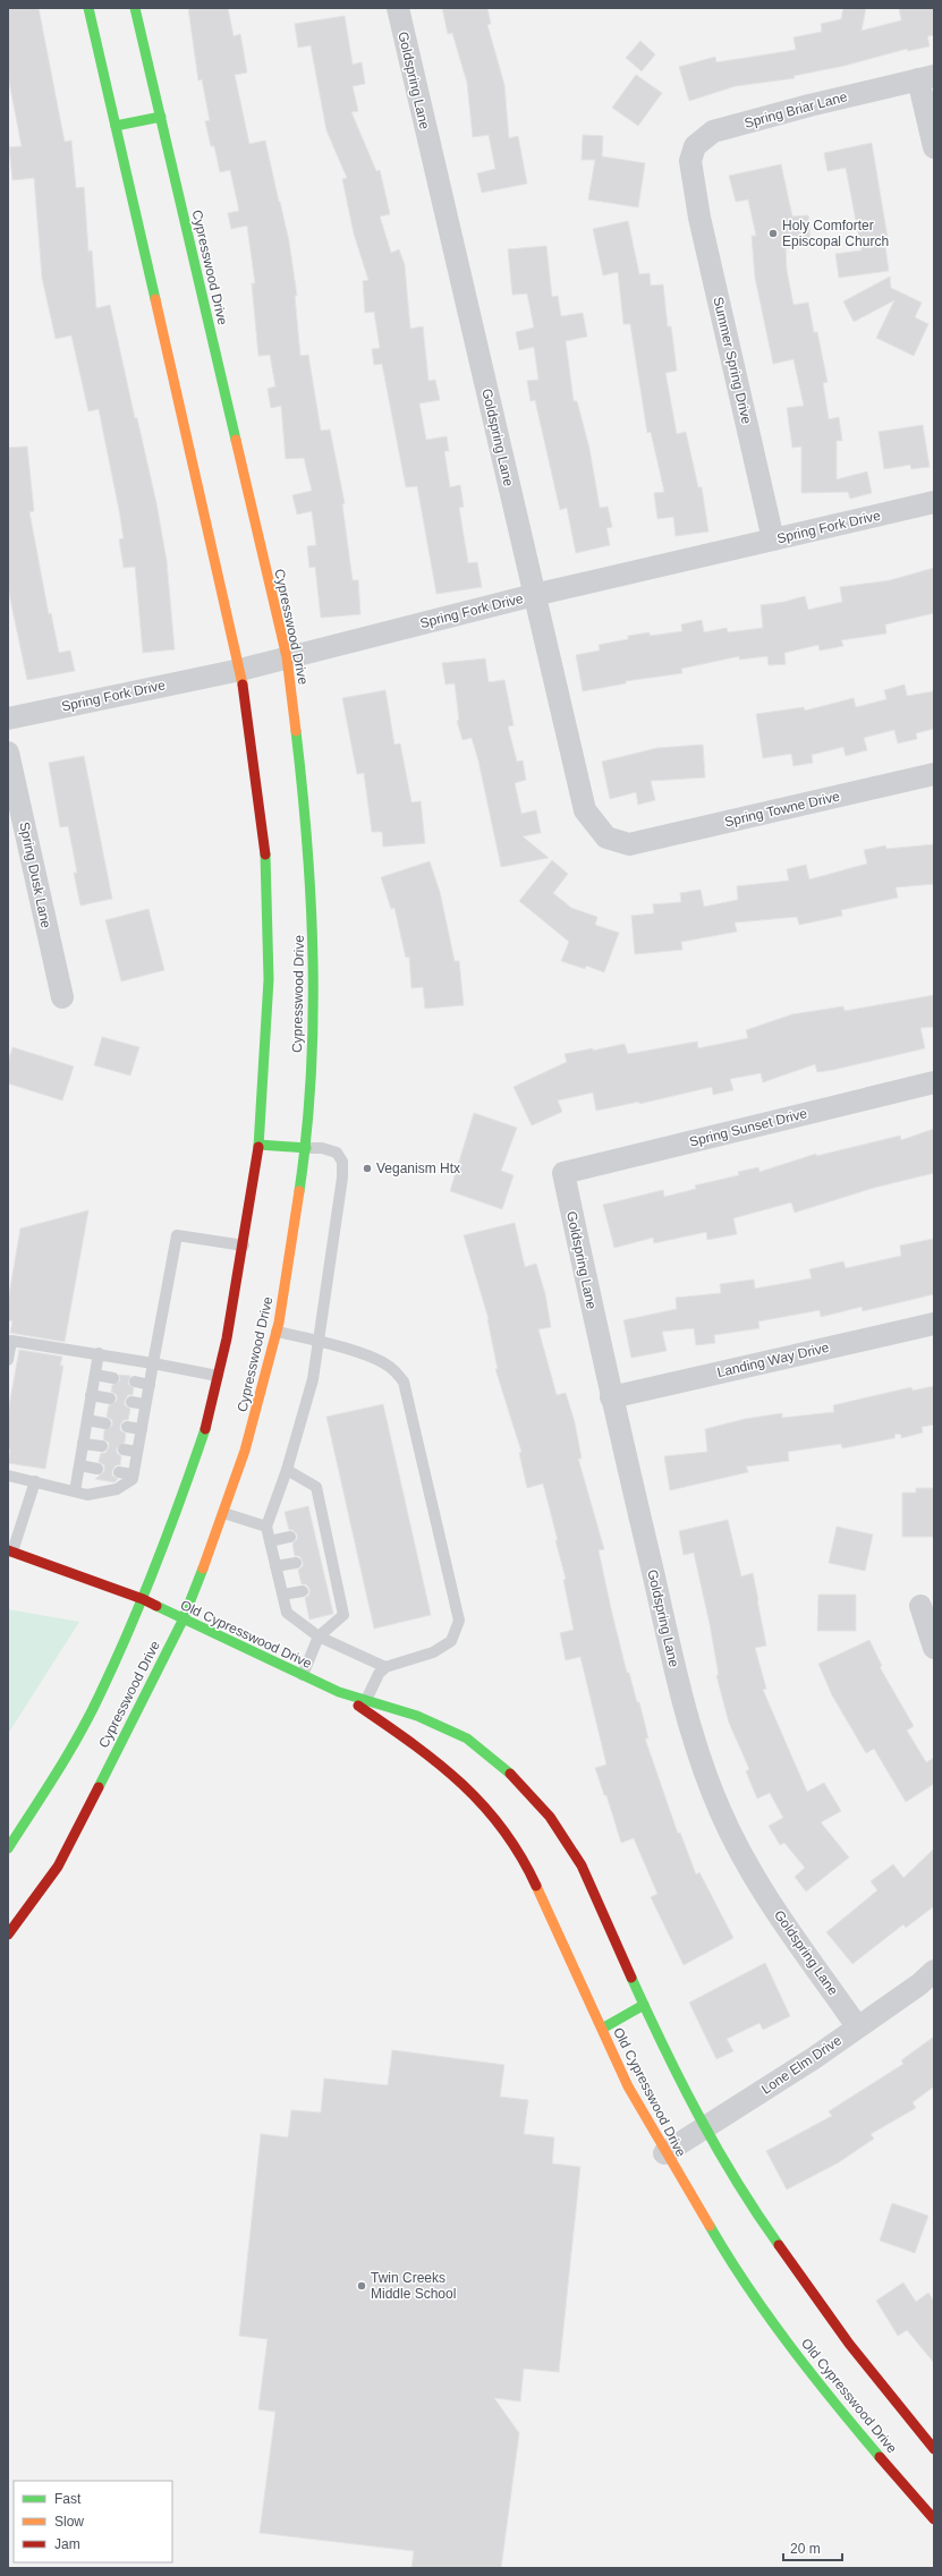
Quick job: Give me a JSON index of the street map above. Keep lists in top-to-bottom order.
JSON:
{
  "streets": {
    "main road": ["Cypresswood Drive", "Old Cypresswood Drive"],
    "street": [
      "Goldspring Lane",
      "Spring Briar Lane",
      "Summer Spring Drive",
      "Spring Fork Drive",
      "Spring Towne Drive",
      "Spring Dusk Lane",
      "Spring Sunset Drive",
      "Landing Way Drive",
      "Lone Elm Drive"
    ]
  },
  "crossings": [
    ["Goldspring Lane", "Spring Fork Drive"],
    ["Goldspring Lane", "Spring Towne Drive"],
    ["Goldspring Lane", "Spring Sunset Drive"],
    ["Goldspring Lane", "Landing Way Drive"],
    ["Goldspring Lane", "Lone Elm Drive"],
    ["Spring Briar Lane", "Summer Spring Drive"],
    ["Cypresswood Drive", "Spring Fork Drive"],
    ["Cypresswood Drive", "Old Cypresswood Drive"],
    ["Summer Spring Drive", "Spring Fork Drive"],
    ["Old Cypresswood Drive", "Lone Elm Drive"]
  ],
  "places": ["Holy Comforter Episcopal Church", "Veganism Htx", "Twin Creeks Middle School"],
  "legend": ["Fast", "Slow", "Jam"],
  "scale_bar": "20 m"
}
